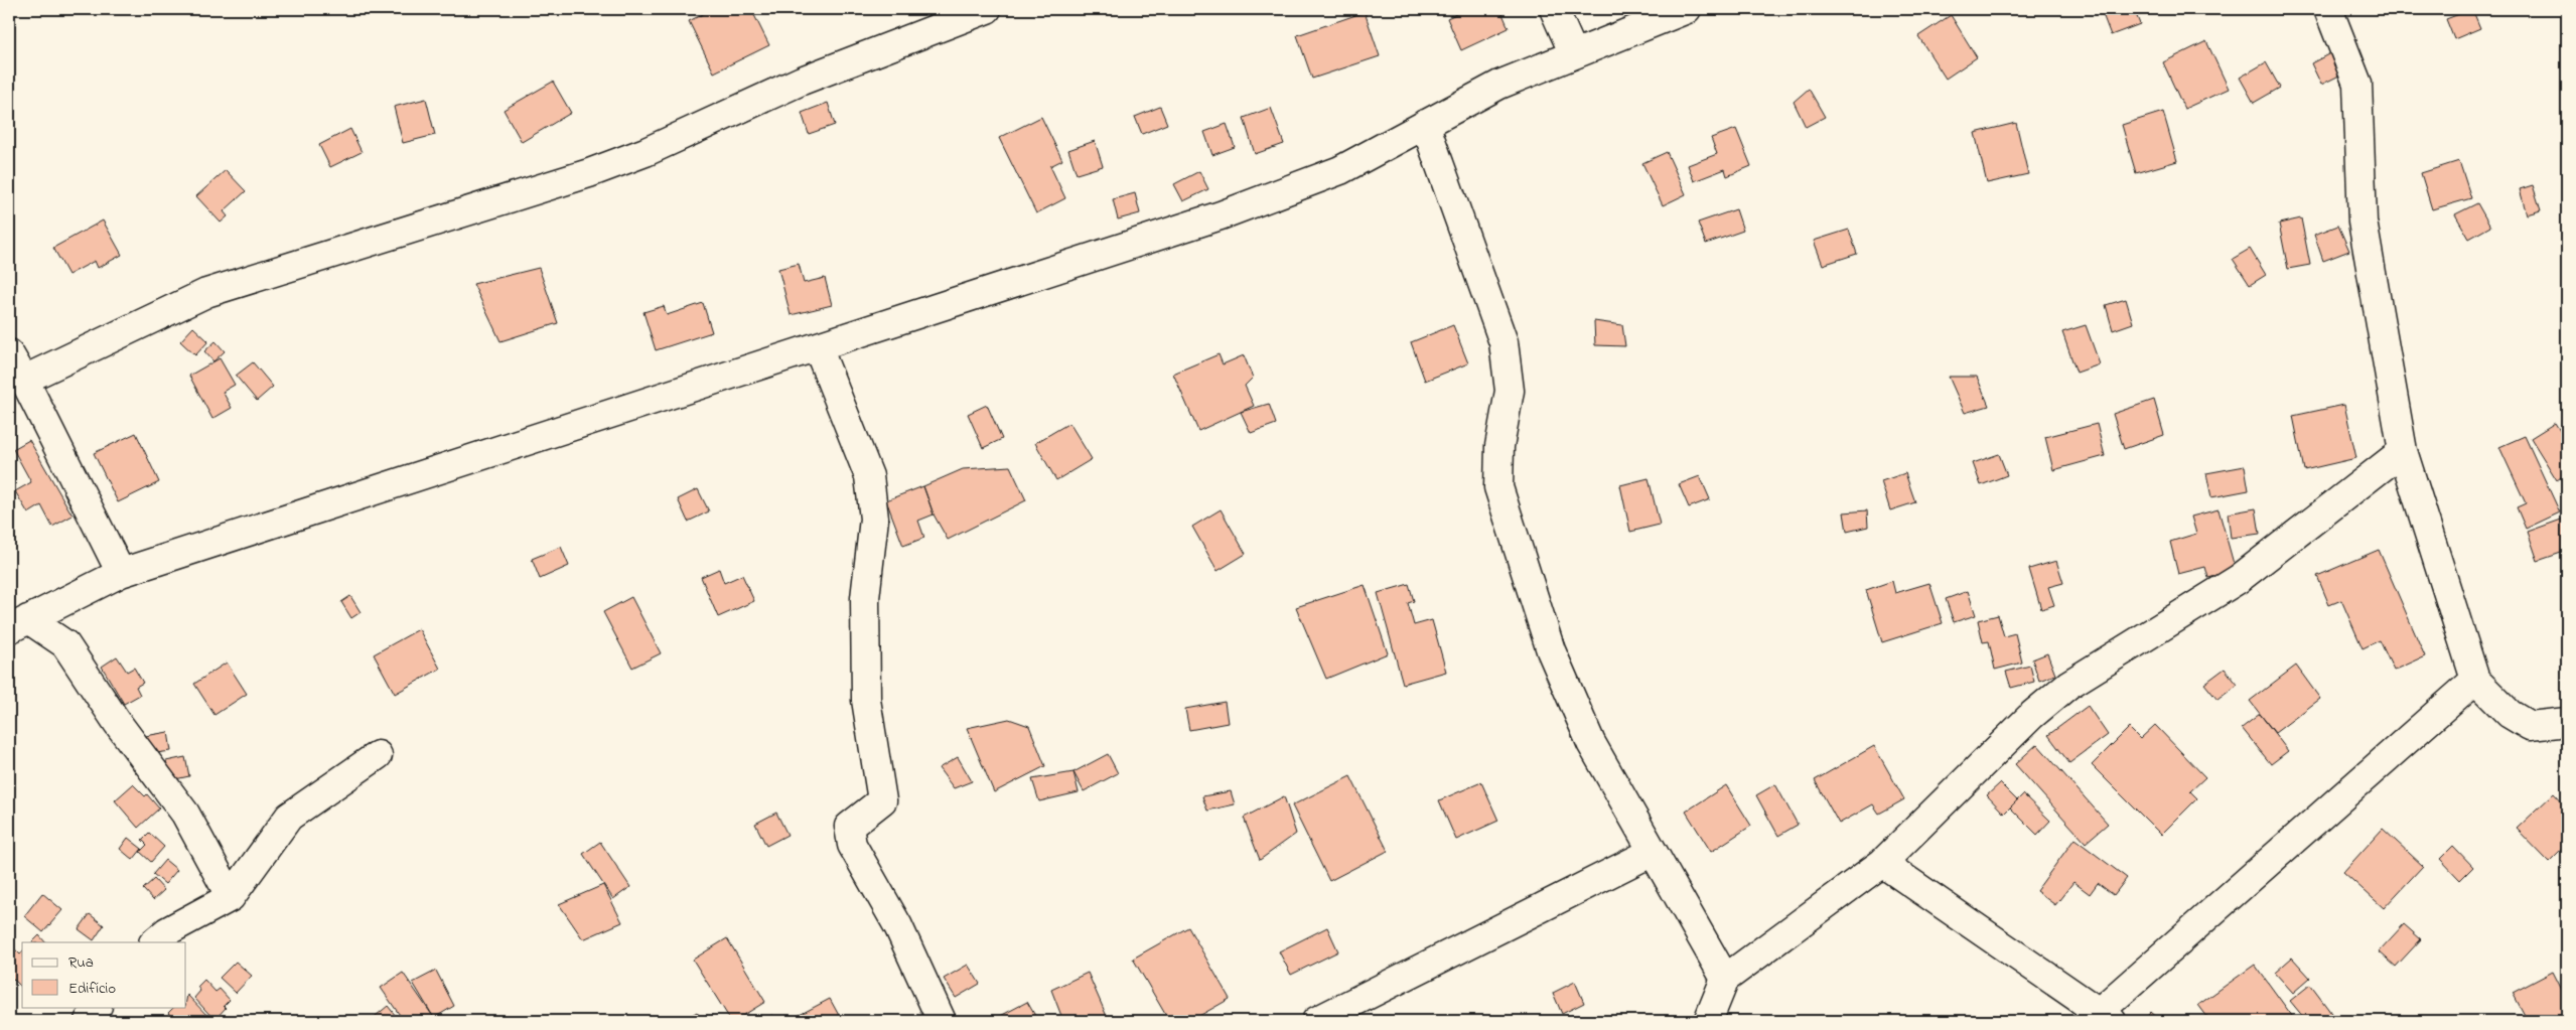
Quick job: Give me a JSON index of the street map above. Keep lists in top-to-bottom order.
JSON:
{
  "legend": ["Rua", "Edifício"]
}
